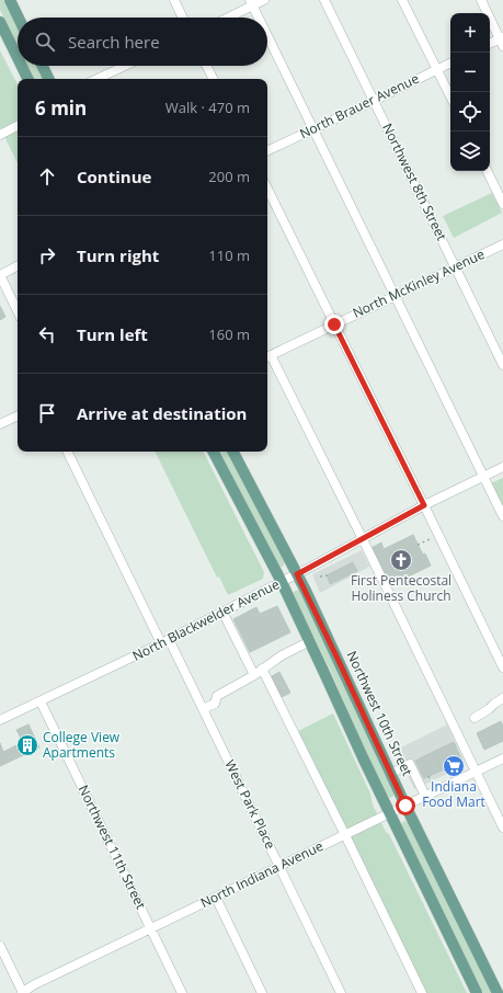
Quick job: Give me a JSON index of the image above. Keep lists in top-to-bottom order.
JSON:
{
  "streets": {
    "main road": ["Northwest 10th Street"],
    "street": [
      "North Brauer Avenue",
      "Northwest 8th Street",
      "North McKinley Avenue",
      "North Blackwelder Avenue",
      "West Park Place",
      "Northwest 11th Street",
      "North Indiana Avenue"
    ]
  },
  "crossings": [
    ["North Brauer Avenue", "Northwest 8th Street"],
    ["Northwest 8th Street", "North McKinley Avenue"],
    ["North Blackwelder Avenue", "Northwest 10th Street"],
    ["North Blackwelder Avenue", "West Park Place"],
    ["North Blackwelder Avenue", "Northwest 11th Street"],
    ["Northwest 10th Street", "North Indiana Avenue"],
    ["West Park Place", "North Indiana Avenue"],
    ["Northwest 11th Street", "North Indiana Avenue"]
  ],
  "places": {
    "church": ["First Pentecostal Holiness Church"],
    "building": ["College View Apartments"],
    "supermarket": ["Indiana Food Mart"]
  },
  "page": {
    "map_buttons": ["+", "−"],
    "search": "Search here",
    "heading": ["6 min", "Walk · 470 m"],
    "list": [
      ["Continue", "200 m"],
      ["Turn right", "110 m"],
      ["Turn left", "160 m"],
      "Arrive at destination"
    ]
  }
}
